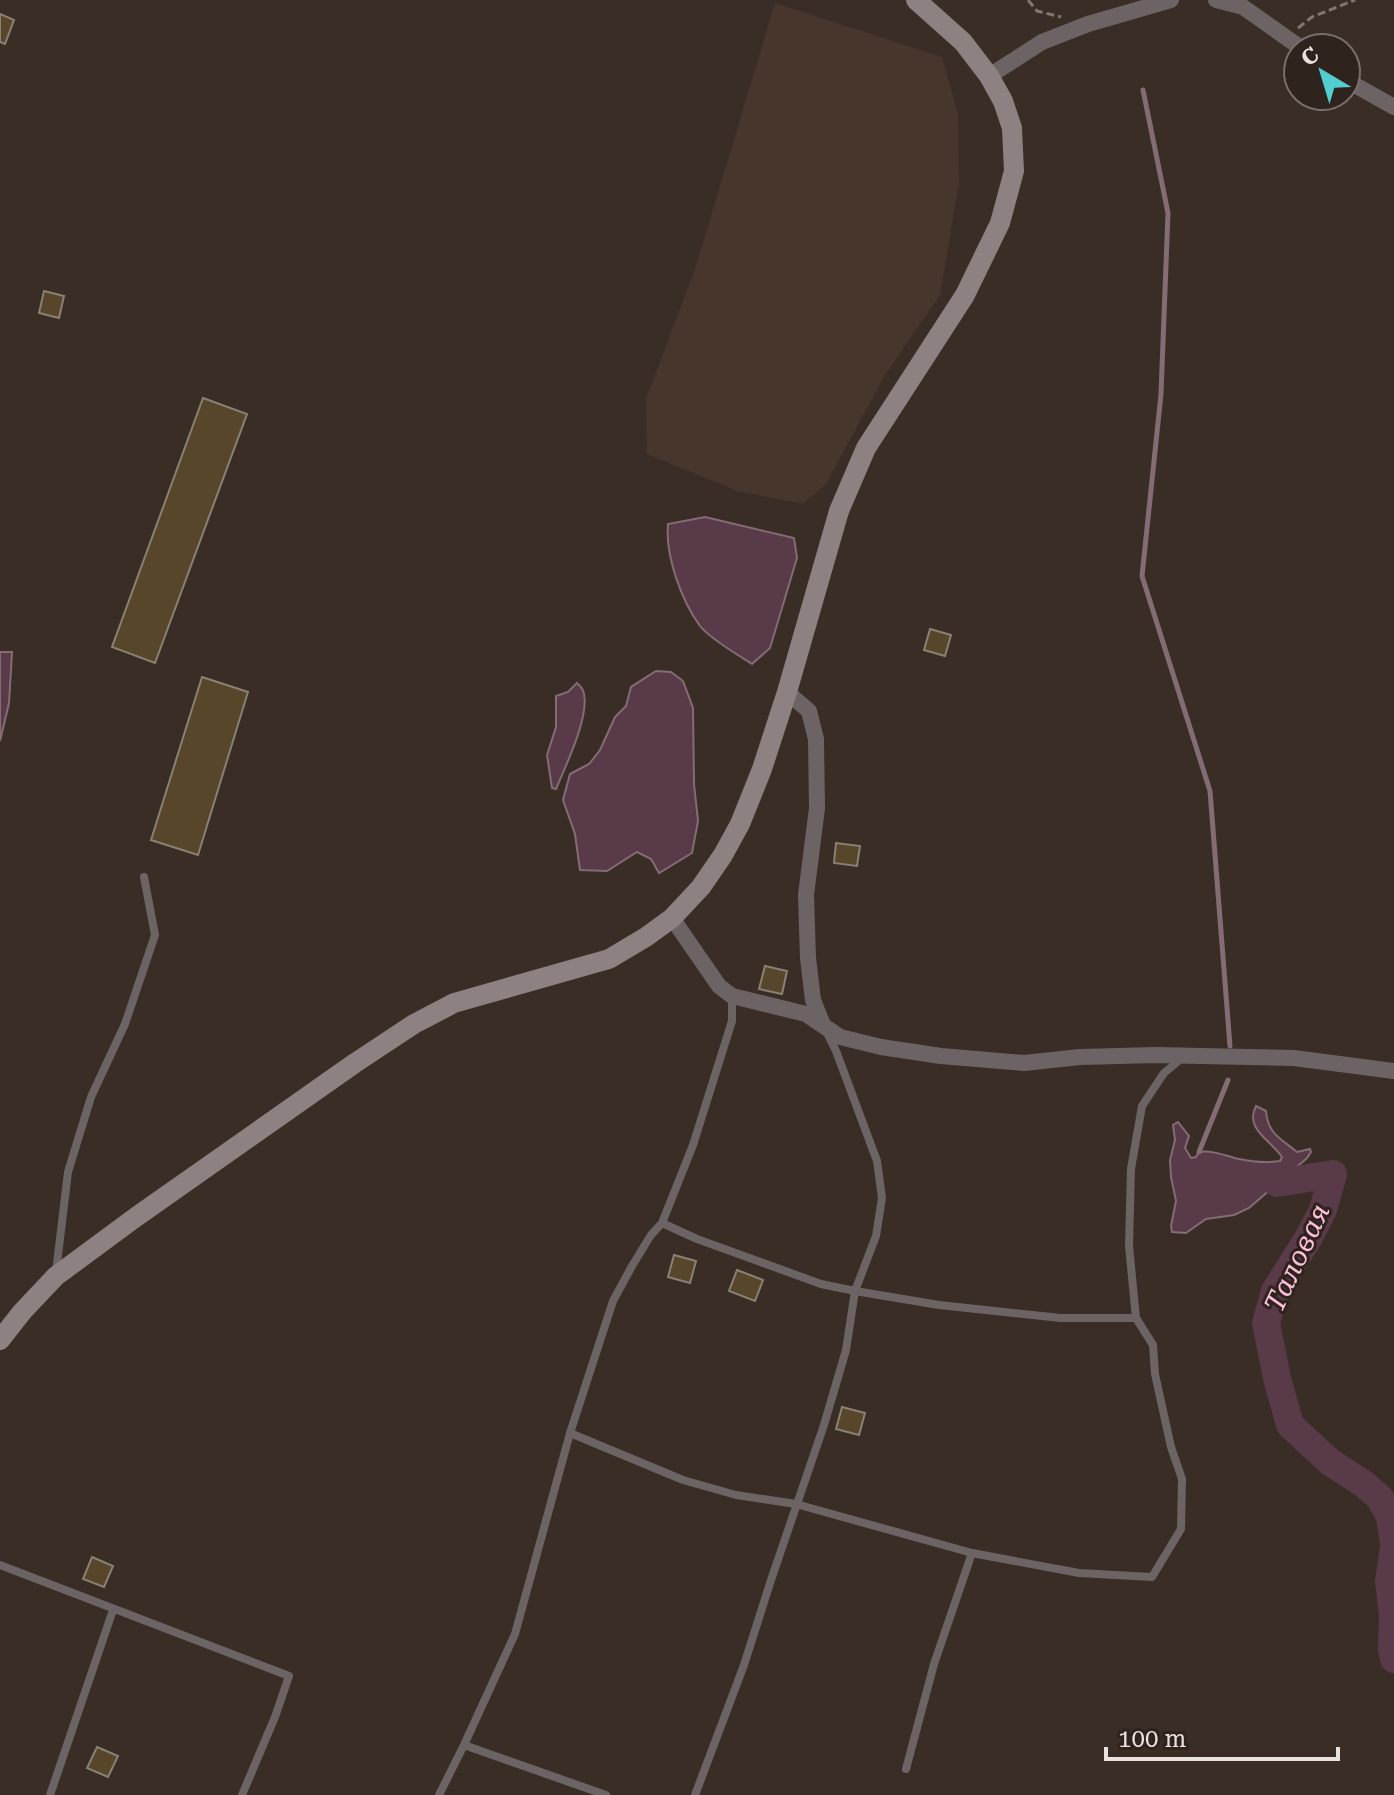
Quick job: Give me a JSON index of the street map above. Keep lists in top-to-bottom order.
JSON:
{
  "water": ["Таловая"],
  "scale_bar": "100 m",
  "north": "top left"
}
